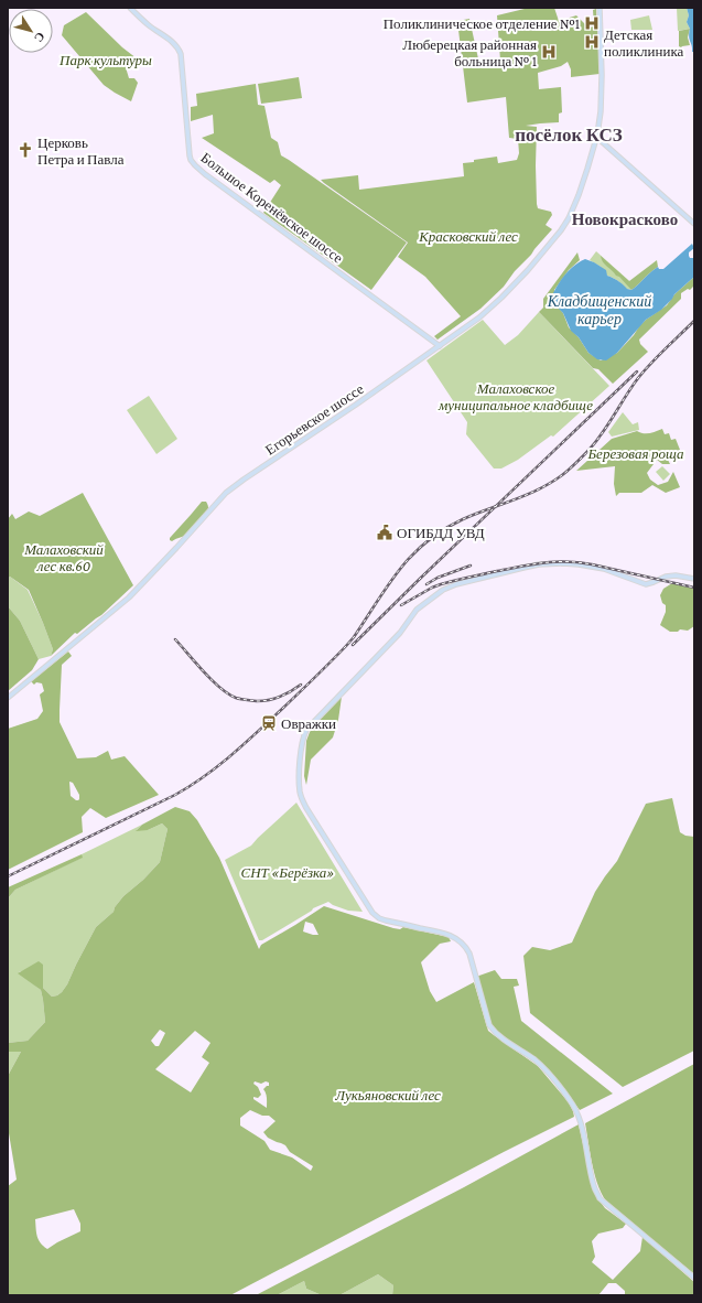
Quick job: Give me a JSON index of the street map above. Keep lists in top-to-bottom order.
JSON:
{
  "streets": {
    "main road": ["Большое Коренёвское шоссе", "Егорьевское шоссе"]
  },
  "crossings": [
    ["Большое Коренёвское шоссе", "Егорьевское шоссе"]
  ],
  "districts": ["посёлок КСЗ", "Новокрасково"],
  "water": ["Кладбищенский карьер"],
  "parks": [
    "Парк культуры",
    "Красковский лес",
    "Малаховское муниципальное кладбище",
    "Березовая роща",
    "Малаховский лес кв.60",
    "СНТ «Берёзка»",
    "Лукьяновский лес"
  ],
  "places": {
    "hospital": ["Поликлиническое отделение №1", "Детская поликлиника", "Люберецкая районная больница № 1"],
    "church": ["Церковь Петра и Павла"],
    "public building": ["ОГИБДД УВД"],
    "station": ["Овражки"]
  },
  "north": "bottom right"
}
